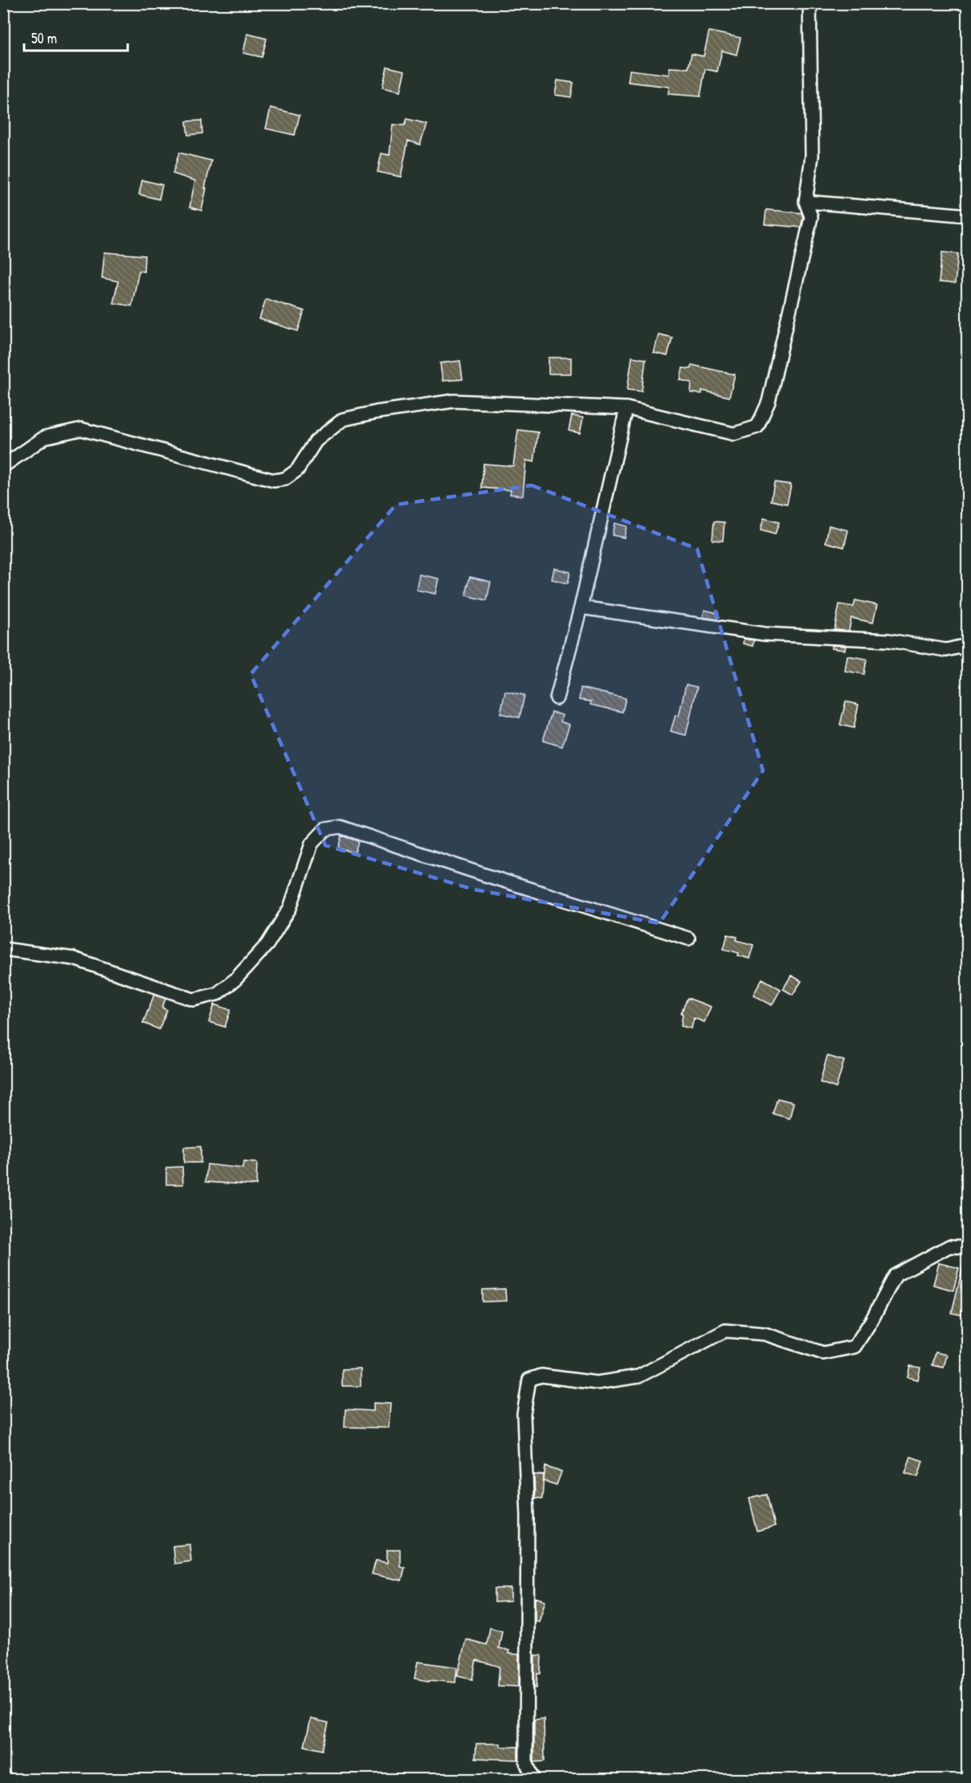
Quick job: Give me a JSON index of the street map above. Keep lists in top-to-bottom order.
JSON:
{
  "scale_bar": "50 m"
}
